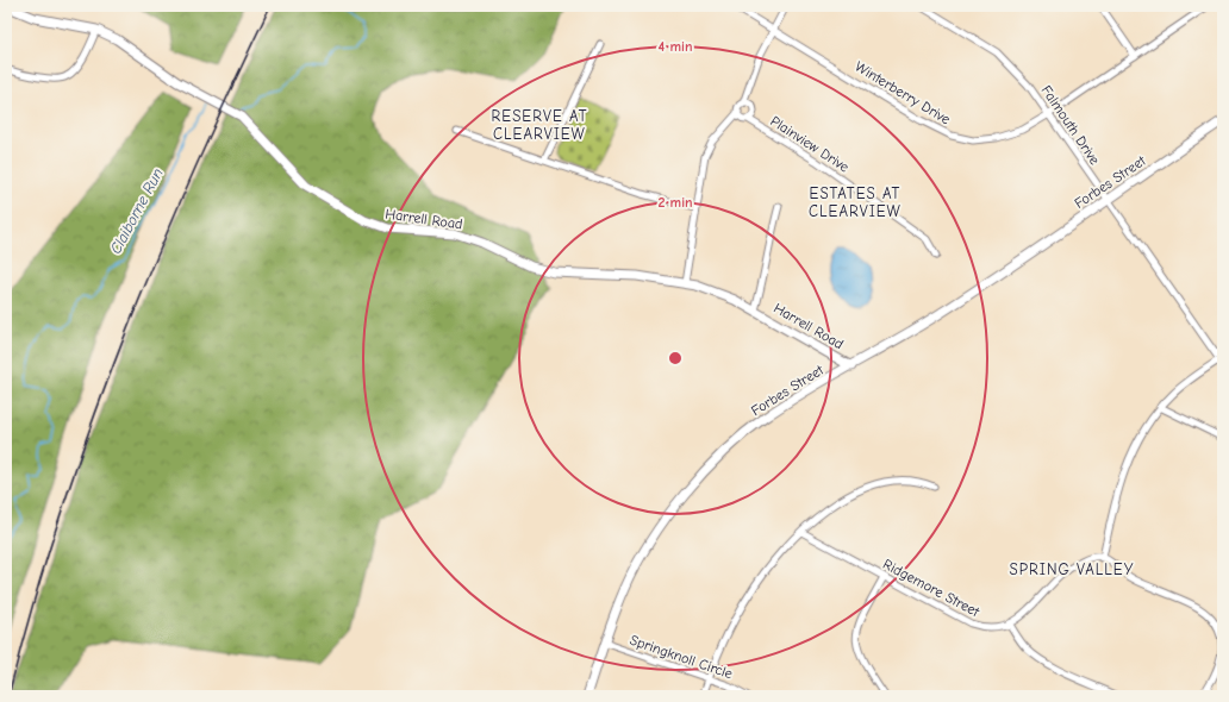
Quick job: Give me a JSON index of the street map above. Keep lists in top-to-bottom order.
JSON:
{
  "streets": {
    "street": [
      "Winterberry Drive",
      "Falmouth Drive",
      "Plainview Drive",
      "Forbes Street",
      "Harrell Road",
      "Ridgemore Street",
      "Springknoll Circle"
    ]
  },
  "crossings": [
    ["Winterberry Drive", "Falmouth Drive"],
    ["Falmouth Drive", "Forbes Street"],
    ["Forbes Street", "Harrell Road"],
    ["Forbes Street", "Springknoll Circle"]
  ],
  "districts": ["RESERVE AT CLEARVIEW", "ESTATES AT CLEARVIEW", "SPRING VALLEY"],
  "water": ["Claiborne Run"],
  "rings": ["4 min", "2 min"]
}
